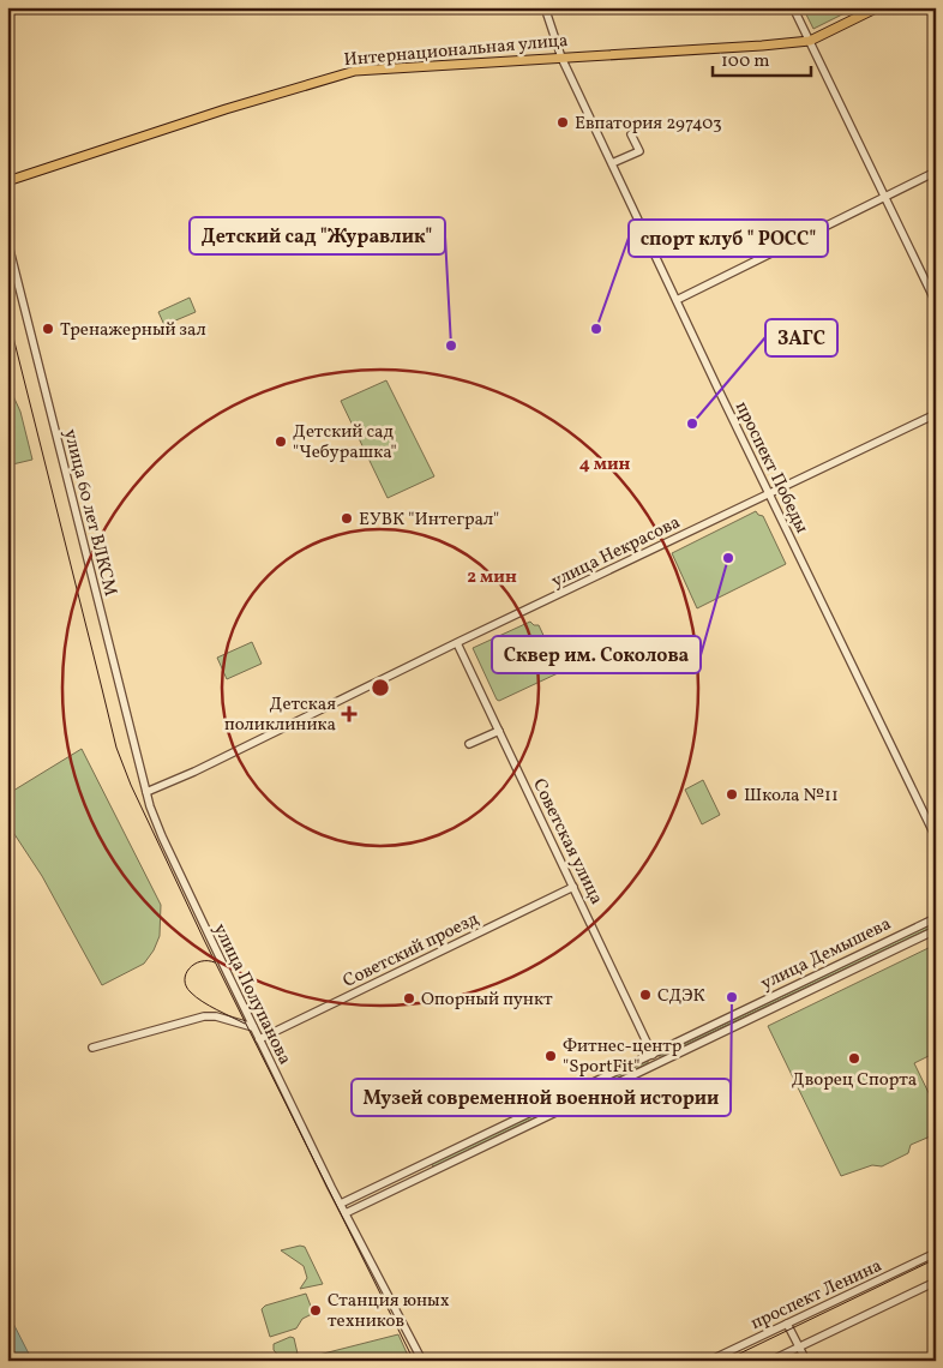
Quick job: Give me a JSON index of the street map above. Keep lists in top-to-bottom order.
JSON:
{
  "streets": {
    "main road": ["Интернациональная улица"],
    "street": [
      "проспект Победы",
      "улица 60 лет ВЛКСМ",
      "улица Некрасова",
      "Советская улица",
      "Советский проезд",
      "улица Демышева",
      "улица Полупанова",
      "проспект Ленина"
    ]
  },
  "crossings": [
    ["Интернациональная улица", "проспект Победы"],
    ["проспект Победы", "улица Некрасова"],
    ["улица 60 лет ВЛКСМ", "улица Некрасова"],
    ["улица 60 лет ВЛКСМ", "улица Полупанова"],
    ["улица Некрасова", "Советская улица"],
    ["улица Некрасова", "улица Полупанова"],
    ["Советская улица", "Советский проезд"],
    ["Советская улица", "улица Демышева"],
    ["Советский проезд", "улица Полупанова"],
    ["улица Демышева", "улица Полупанова"]
  ],
  "places": {
    "other": [
      "Евпатория 297403",
      "Тренажерный зал",
      "спорт клуб \" РОСС\"",
      "Детский сад \"Журавлик\"",
      "ЗАГС",
      "Детский сад \"Чебурашка\"",
      "ЕУВК \"Интеграл\"",
      "Сквер им. Соколова",
      "Школа №11",
      "СДЭК",
      "Музей современной военной истории",
      "Опорный пункт",
      "Фитнес-центр \"SportFit\"",
      "Дворец Спорта",
      "Станция юных техников"
    ],
    "health": ["Детская поликлиника"]
  },
  "scale_bar": "100 m",
  "rings": ["4 мин", "2 мин"]
}
